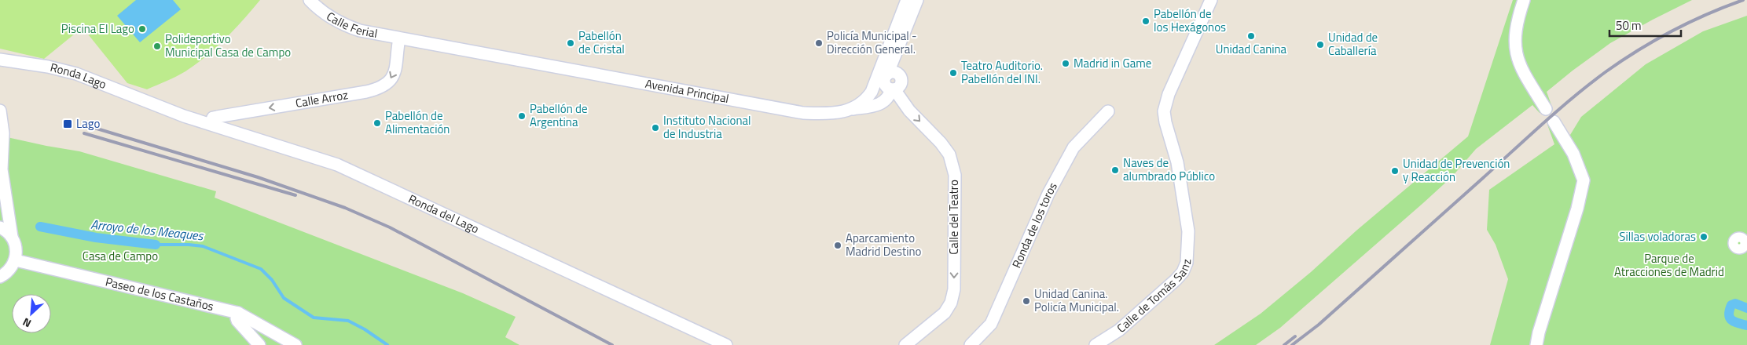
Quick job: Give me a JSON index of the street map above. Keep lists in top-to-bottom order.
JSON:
{
  "streets": {
    "street": [
      "Calle Ferial",
      "Ronda Lago",
      "Avenida Principal",
      "Calle Arroz",
      "Ronda del Lago",
      "Calle del Teatro",
      "Ronda de los toros",
      "Calle de Tomás Sanz",
      "Paseo de los Castaños"
    ]
  },
  "crossings": [
    ["Calle Ferial", "Avenida Principal"],
    ["Calle Ferial", "Calle Arroz"],
    ["Ronda Lago", "Ronda del Lago"],
    ["Avenida Principal", "Calle Arroz"],
    ["Calle Arroz", "Ronda del Lago"]
  ],
  "one_way": ["Calle Arroz", "Calle del Teatro"],
  "water": ["Arroyo de los Meaques"],
  "parks": ["Casa de Campo", "Parque de Atracciones de Madrid"],
  "places": {
    "other": [
      "Pabellón de los Hexágonos",
      "Piscina El Lago",
      "Unidad Canina",
      "Pabellón de Cristal",
      "Policía Municipal - Dirección General.",
      "Unidad de Caballería",
      "Polideportivo Municipal Casa de Campo",
      "Madrid in Game",
      "Teatro Auditorio. Pabellón del INI.",
      "Pabellón de Argentina",
      "Pabellón de Alimentación",
      "Instituto Nacional de Industria",
      "Naves de alumbrado Público",
      "Unidad de Prevención y Reacción",
      "Sillas voladoras",
      "Aparcamiento Madrid Destino",
      "Unidad Canina. Policía Municipal."
    ],
    "transit": ["Lago"]
  },
  "scale_bar": "50 m",
  "north": "bottom left"
}
